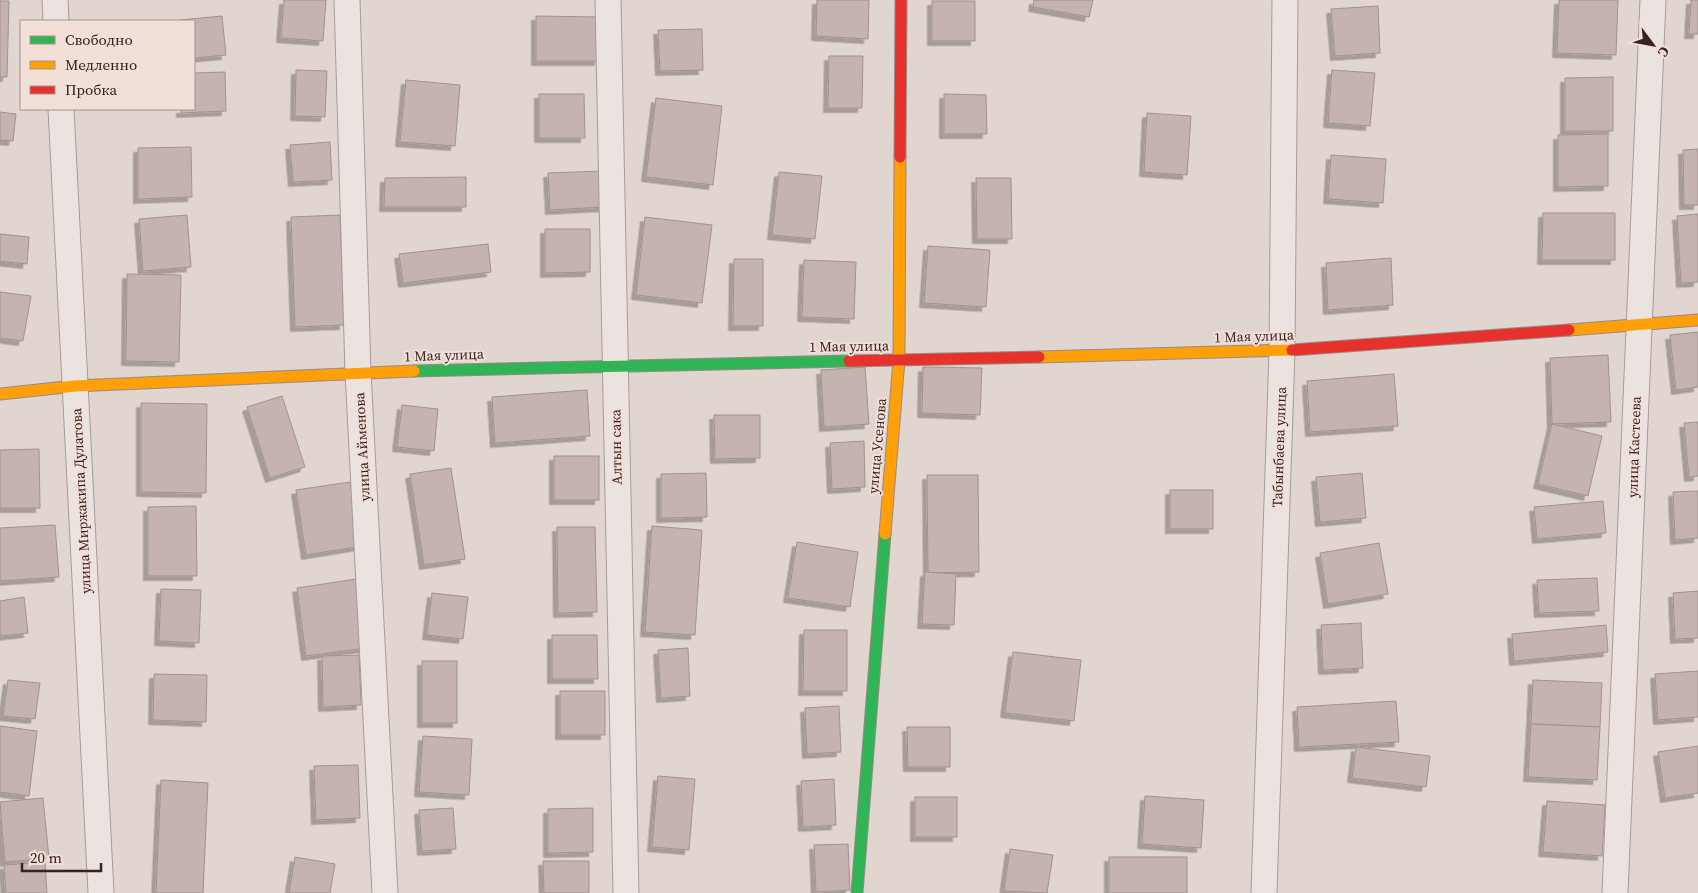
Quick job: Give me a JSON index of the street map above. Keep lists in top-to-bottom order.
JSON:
{
  "streets": {
    "street": [
      "1 Мая улица",
      "улица Усенова",
      "улица Айменова",
      "Алтын сака",
      "Табынбаева улица",
      "улица Кастеева",
      "улица Миржакипа Дулатова"
    ]
  },
  "crossings": [
    ["1 Мая улица", "улица Усенова"],
    ["1 Мая улица", "улица Айменова"],
    ["1 Мая улица", "Алтын сака"],
    ["1 Мая улица", "Табынбаева улица"],
    ["1 Мая улица", "улица Кастеева"],
    ["1 Мая улица", "улица Миржакипа Дулатова"]
  ],
  "legend": ["Свободно", "Медленно", "Пробка"],
  "scale_bar": "20 m",
  "north": "bottom right"
}
